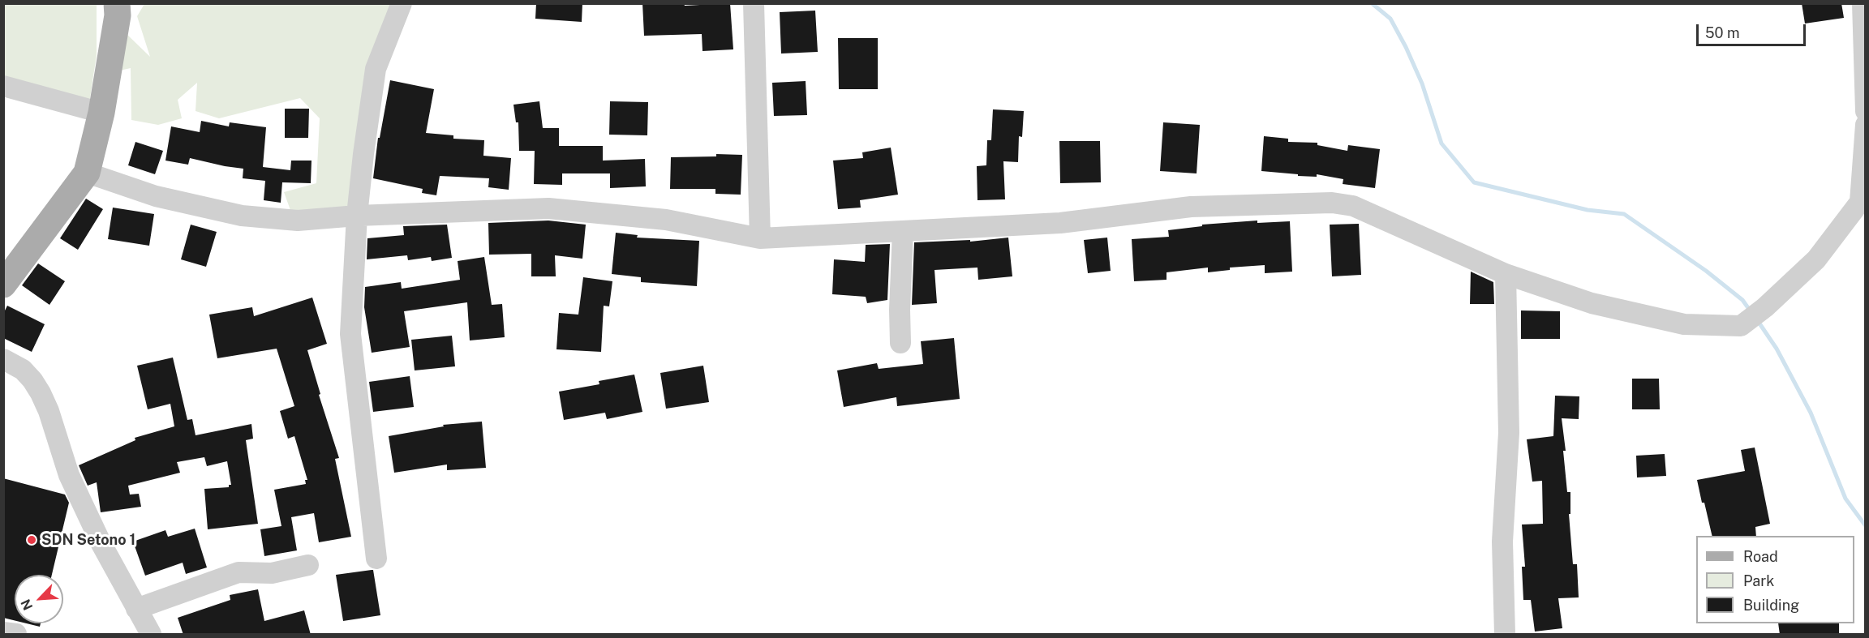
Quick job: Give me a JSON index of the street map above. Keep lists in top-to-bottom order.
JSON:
{
  "places": ["SDN Setono 1"],
  "legend": ["Road", "Park", "Building"],
  "scale_bar": "50 m",
  "north": "bottom left"
}
